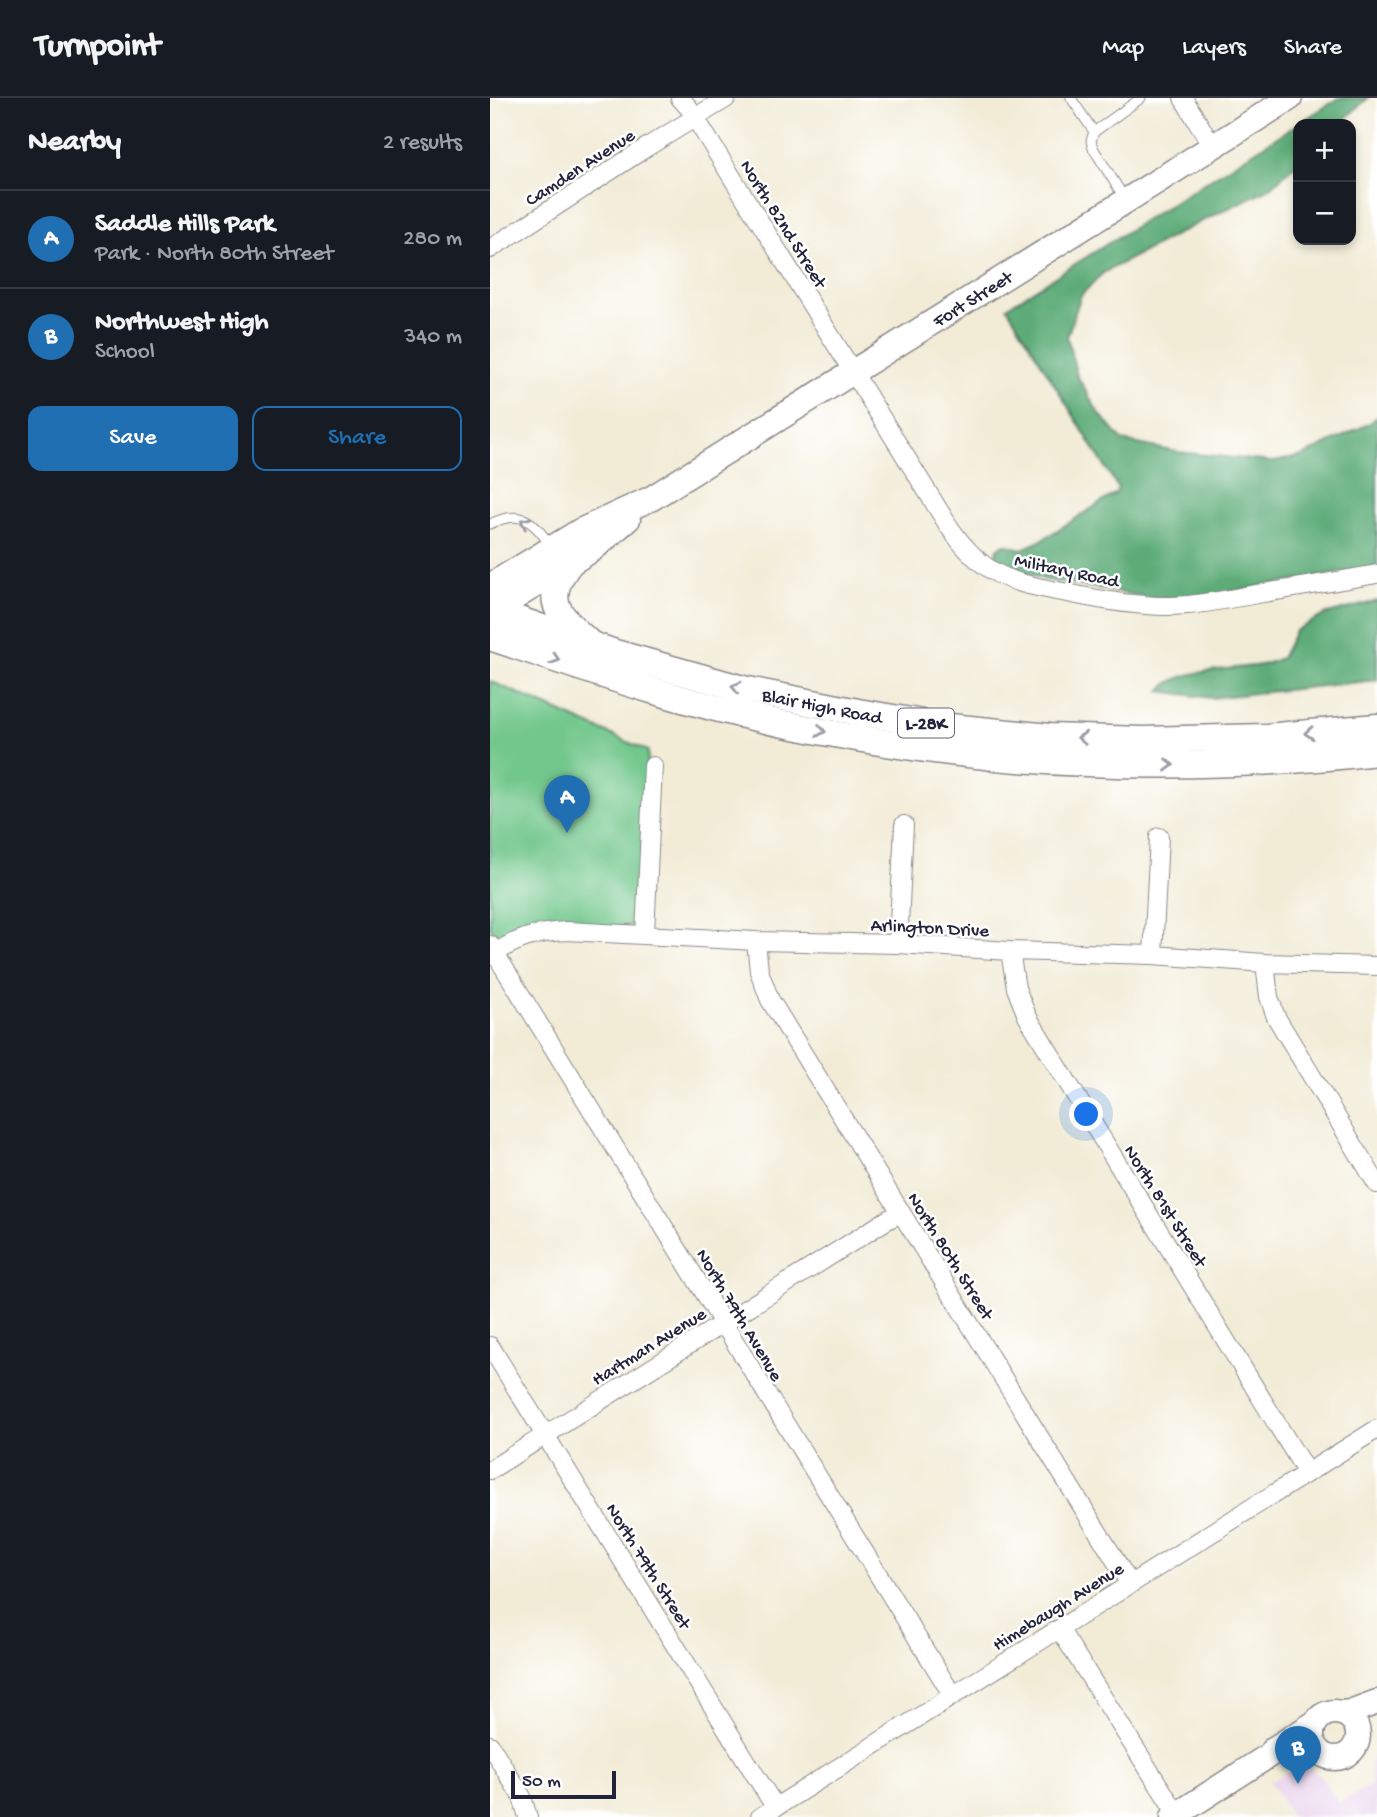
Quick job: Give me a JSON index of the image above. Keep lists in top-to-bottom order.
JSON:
{
  "streets": {
    "main road": ["Fort Street", "Blair High Road", "L-28K"],
    "street": [
      "Camden Avenue",
      "North 82nd Street",
      "Military Road",
      "Arlington Drive",
      "North 81st Street",
      "North 80th Street",
      "North 79th Avenue",
      "Hartman Avenue",
      "North 79th Street",
      "Himebaugh Avenue"
    ]
  },
  "crossings": [
    ["Camden Avenue", "North 82nd Street"],
    ["North 82nd Street", "Fort Street"],
    ["North 82nd Street", "Military Road"],
    ["Fort Street", "Military Road"],
    ["Fort Street", "Blair High Road"],
    ["Arlington Drive", "North 81st Street"],
    ["Arlington Drive", "North 80th Street"],
    ["Arlington Drive", "North 79th Avenue"],
    ["North 81st Street", "Himebaugh Avenue"],
    ["North 80th Street", "Hartman Avenue"],
    ["North 80th Street", "Himebaugh Avenue"],
    ["North 79th Avenue", "Hartman Avenue"],
    ["North 79th Avenue", "Himebaugh Avenue"],
    ["Hartman Avenue", "North 79th Street"],
    ["North 79th Street", "Himebaugh Avenue"]
  ],
  "scale_bar": "50 m",
  "page": {
    "header": "Turnpoint",
    "nav": ["Map", "Layers", "Share"],
    "heading": ["Nearby", "2 results"],
    "map_buttons": ["+", "−"],
    "list": [
      {
        "mark": "A",
        "name": "Saddle Hills Park",
        "note": "Park · North 80th Street",
        "value": "280 m"
      },
      {
        "mark": "B",
        "name": "Northwest High",
        "note": "School",
        "value": "340 m"
      }
    ],
    "buttons": ["Save", "Share"],
    "pins": ["A", "B"],
    "scale": "50 m"
  }
}
